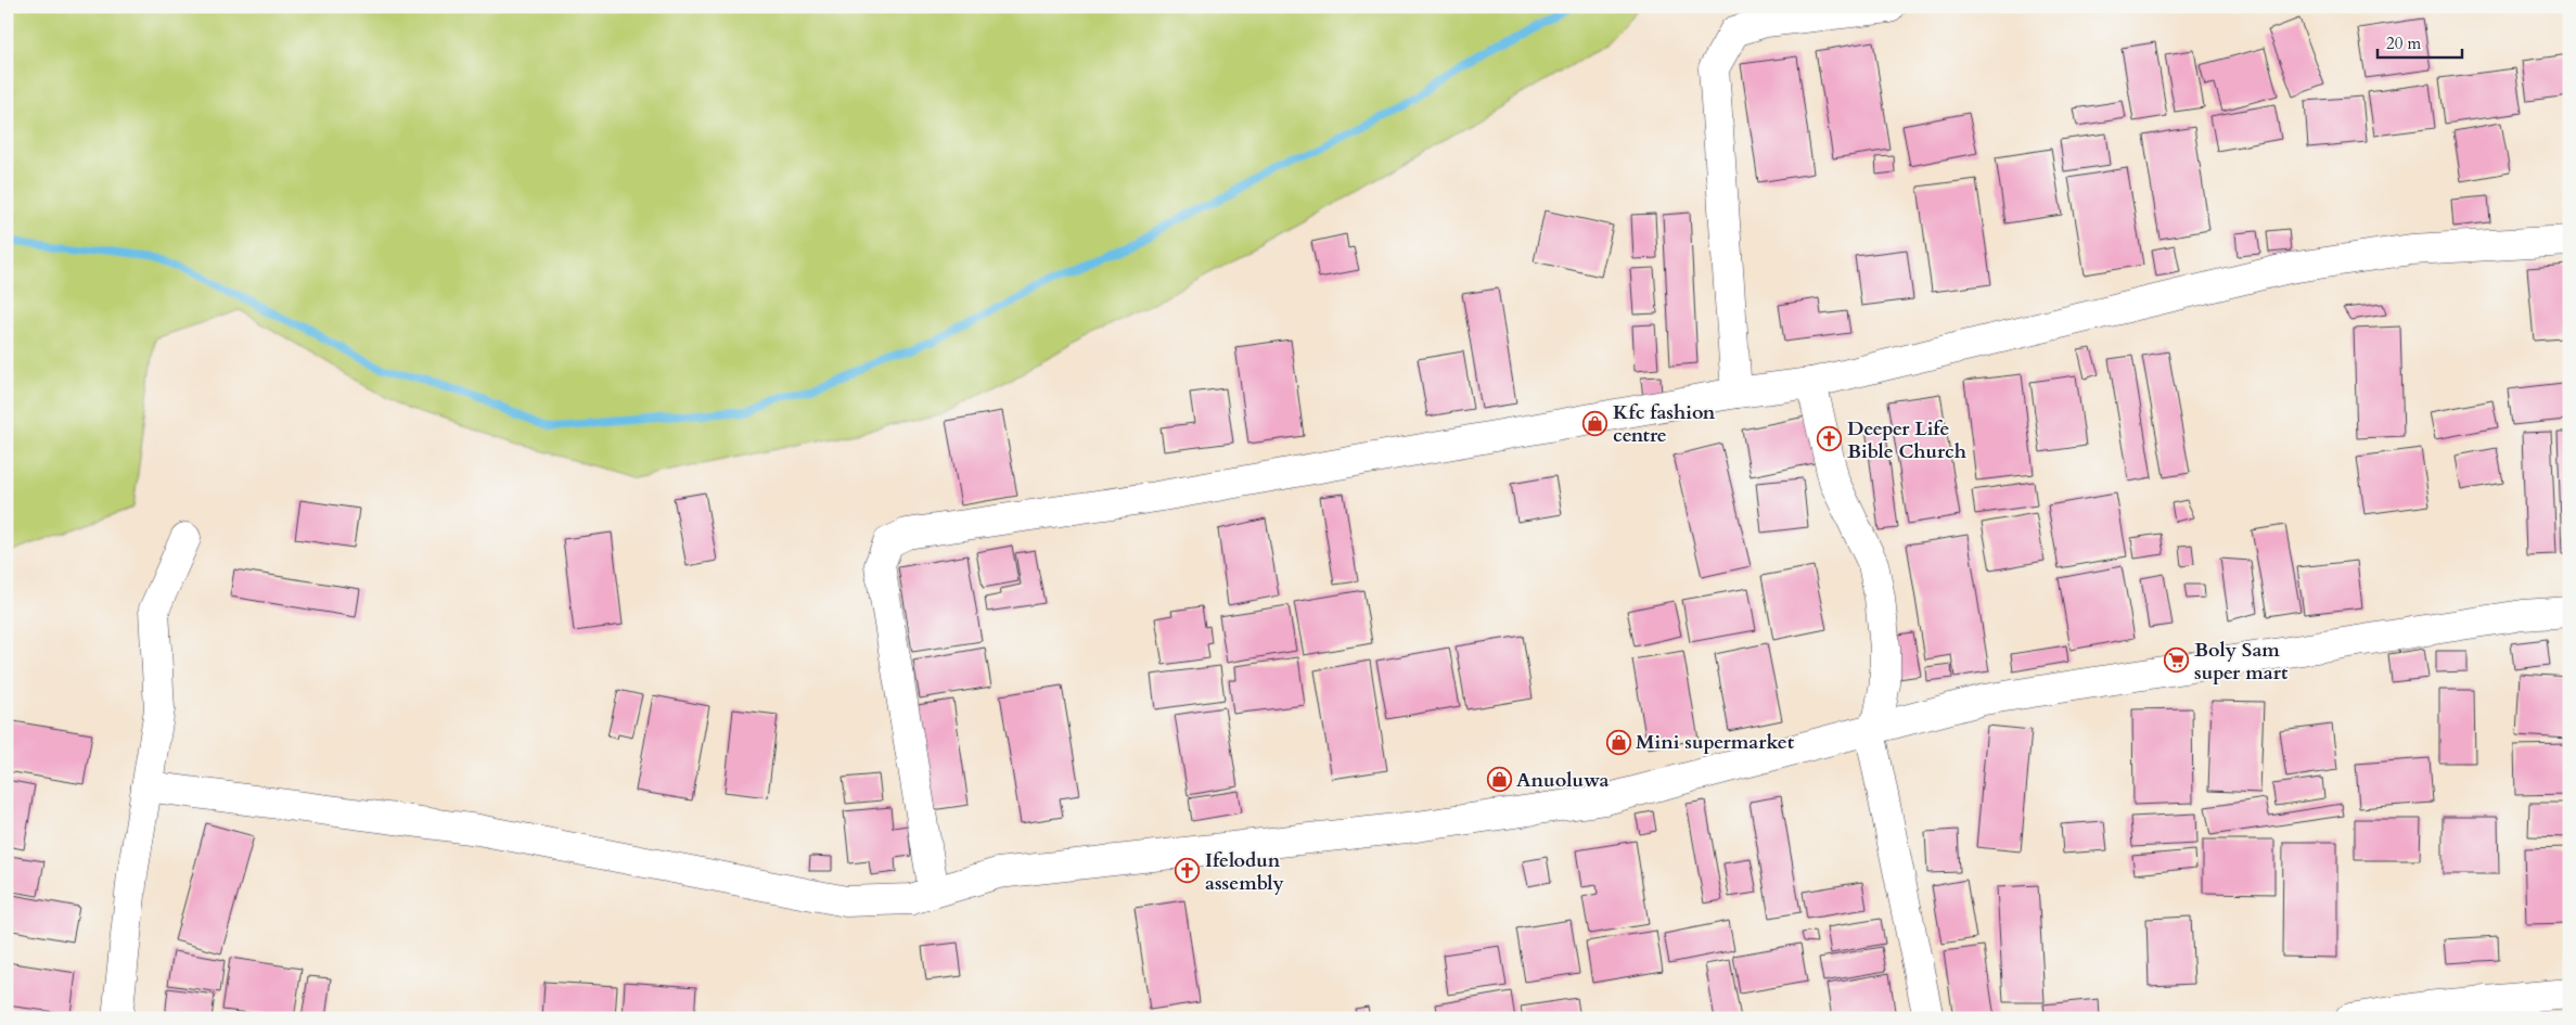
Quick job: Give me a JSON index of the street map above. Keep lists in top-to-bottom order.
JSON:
{
  "places": {
    "shop": ["Kfc fashion centre", "Mini supermarket", "Anuoluwa"],
    "church": ["Deeper Life Bible Church", "Ifelodun assembly"],
    "supermarket": ["Boly Sam super mart"]
  },
  "scale_bar": "20 m"
}
